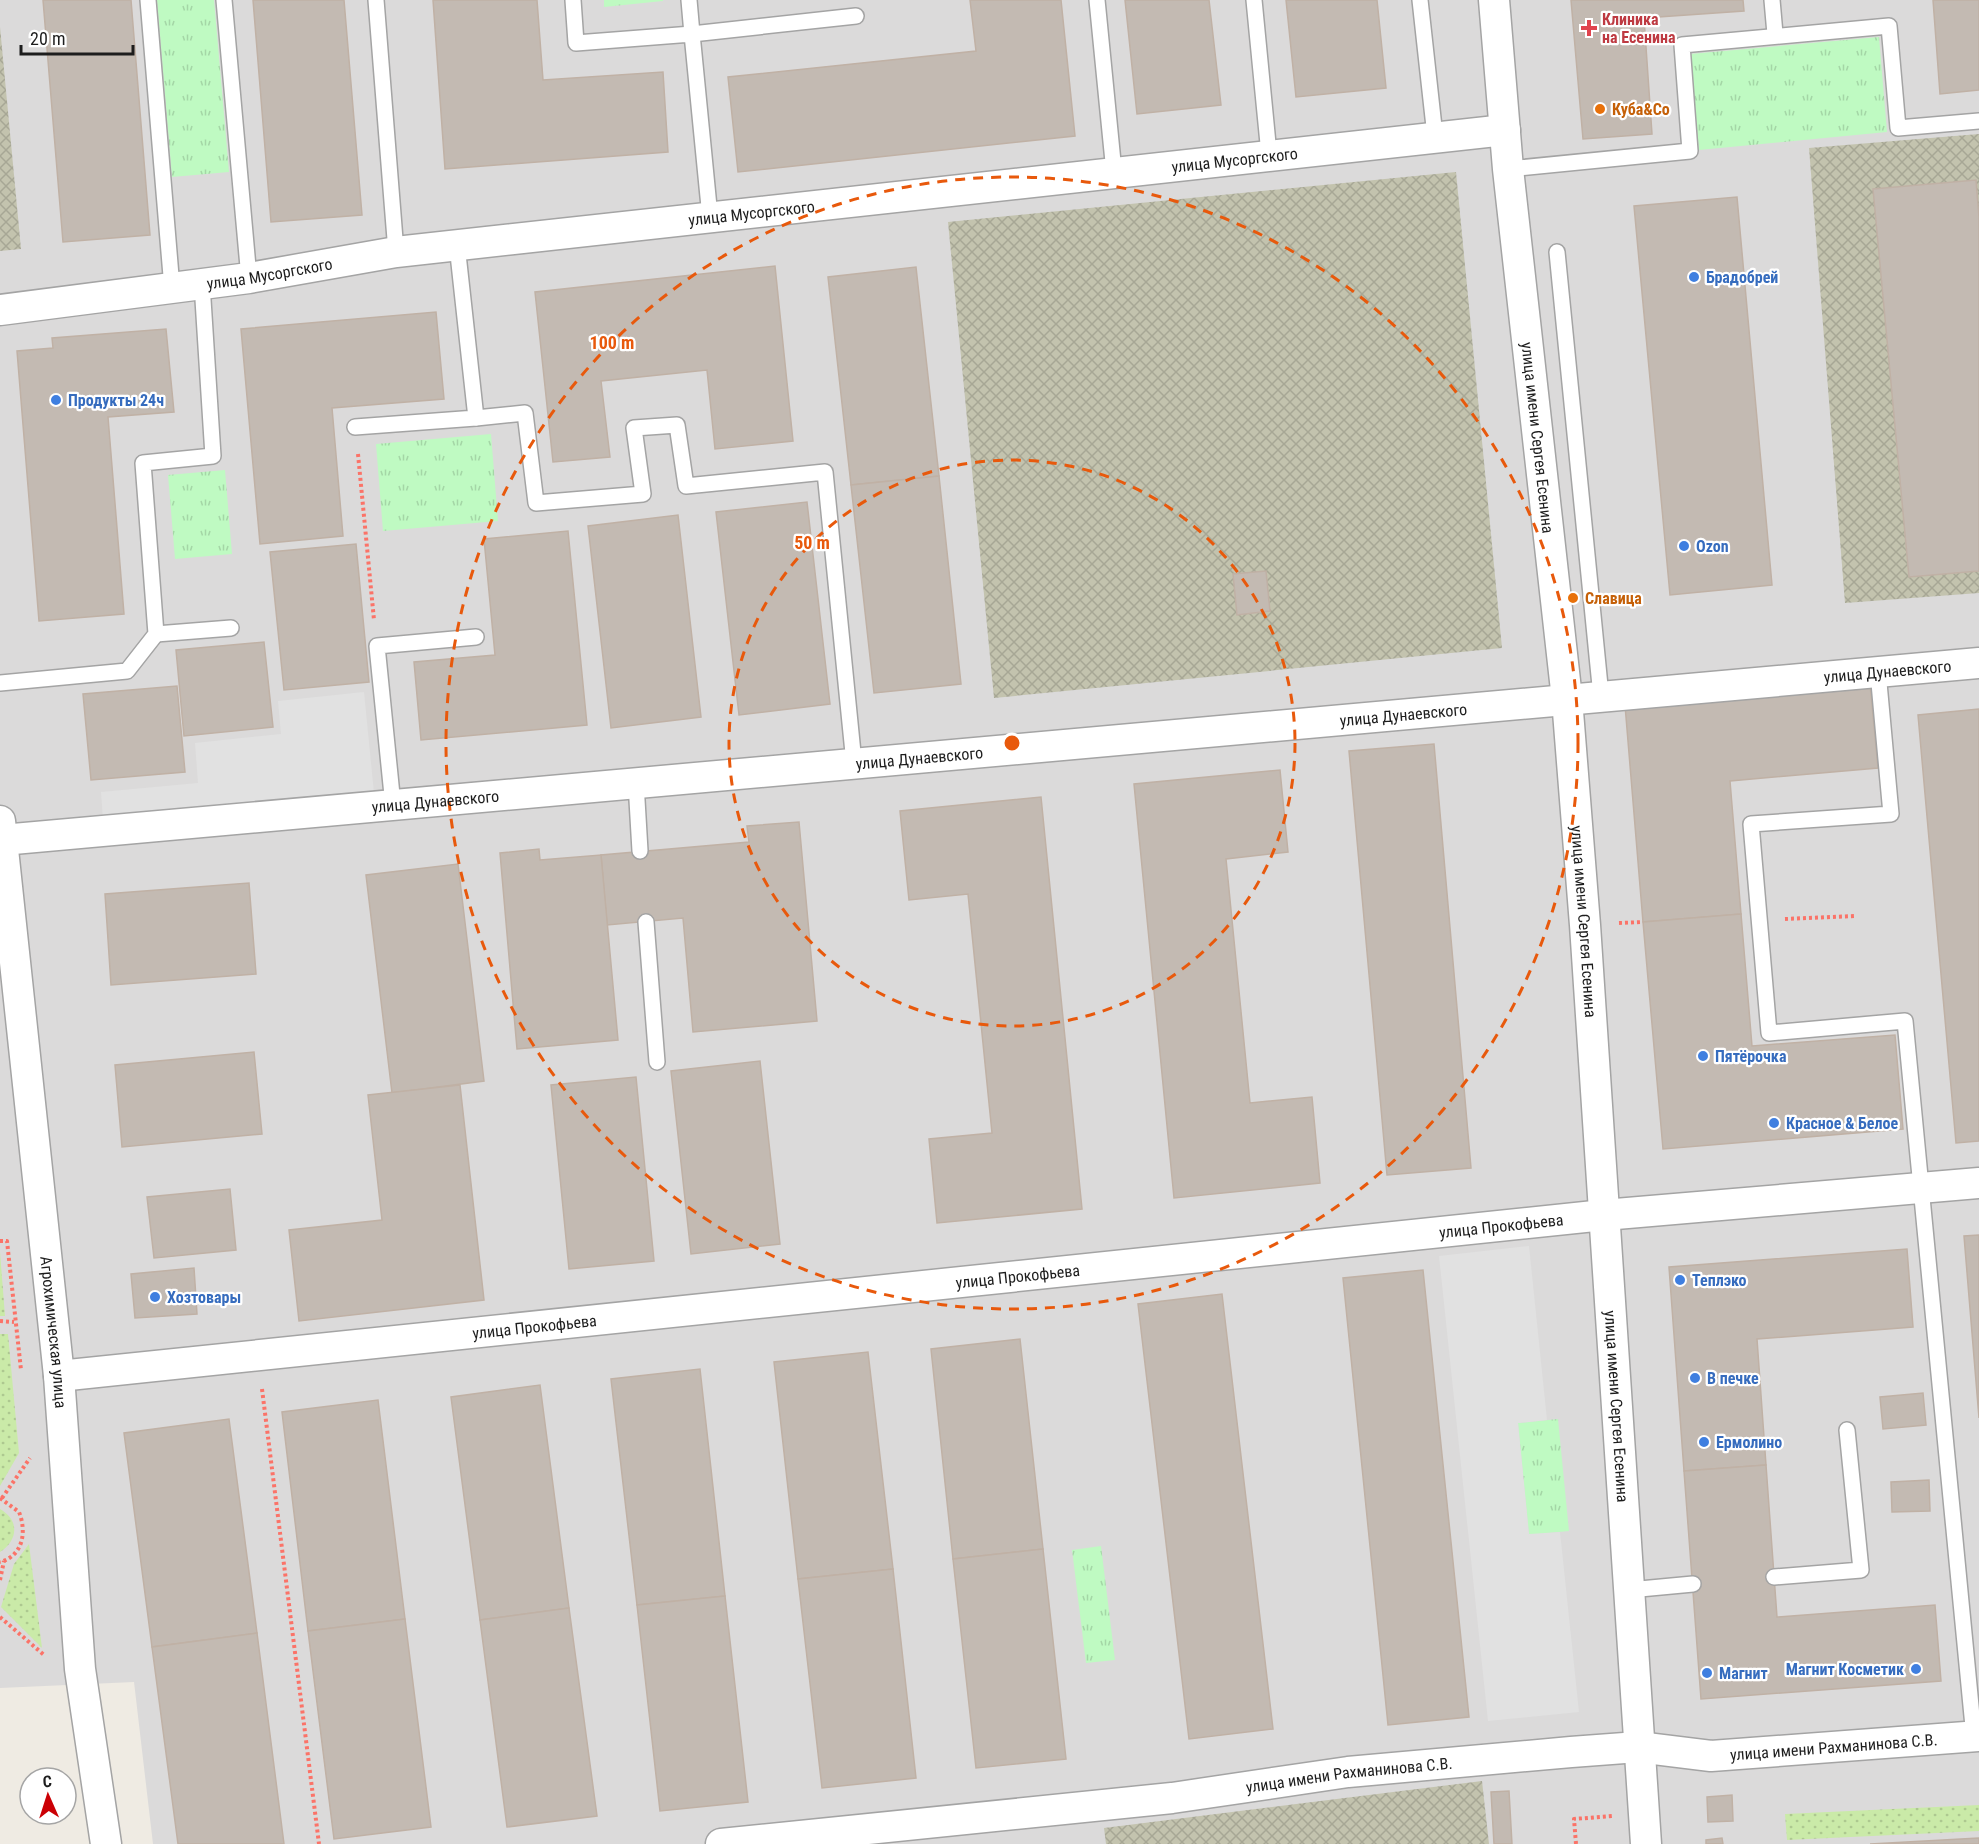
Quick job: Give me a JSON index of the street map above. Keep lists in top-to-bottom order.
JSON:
{
  "streets": {
    "street": [
      "улица Мусоргского",
      "улица имени Сергея Есенина",
      "улица Дунаевского",
      "улица Прокофьева",
      "Агрохимическая улица",
      "улица имени Рахманинова С.В."
    ]
  },
  "crossings": [
    ["улица Мусоргского", "улица имени Сергея Есенина"],
    ["улица имени Сергея Есенина", "улица Дунаевского"],
    ["улица имени Сергея Есенина", "улица Прокофьева"],
    ["улица имени Сергея Есенина", "улица имени Рахманинова С.В."],
    ["улица Дунаевского", "Агрохимическая улица"],
    ["улица Прокофьева", "Агрохимическая улица"]
  ],
  "places": {
    "health": ["Клиника на Есенина"],
    "other": [
      "Куба&Co",
      "Брадобрей",
      "Продукты 24ч",
      "Ozon",
      "Славица",
      "Пятёрочка",
      "Красное & Белое",
      "Теплэко",
      "Хозтовары",
      "В печке",
      "Ермолино",
      "Магнит Косметик",
      "Магнит"
    ]
  },
  "scale_bar": "20 m",
  "north": "top",
  "rings": ["100 m", "50 m"]
}
